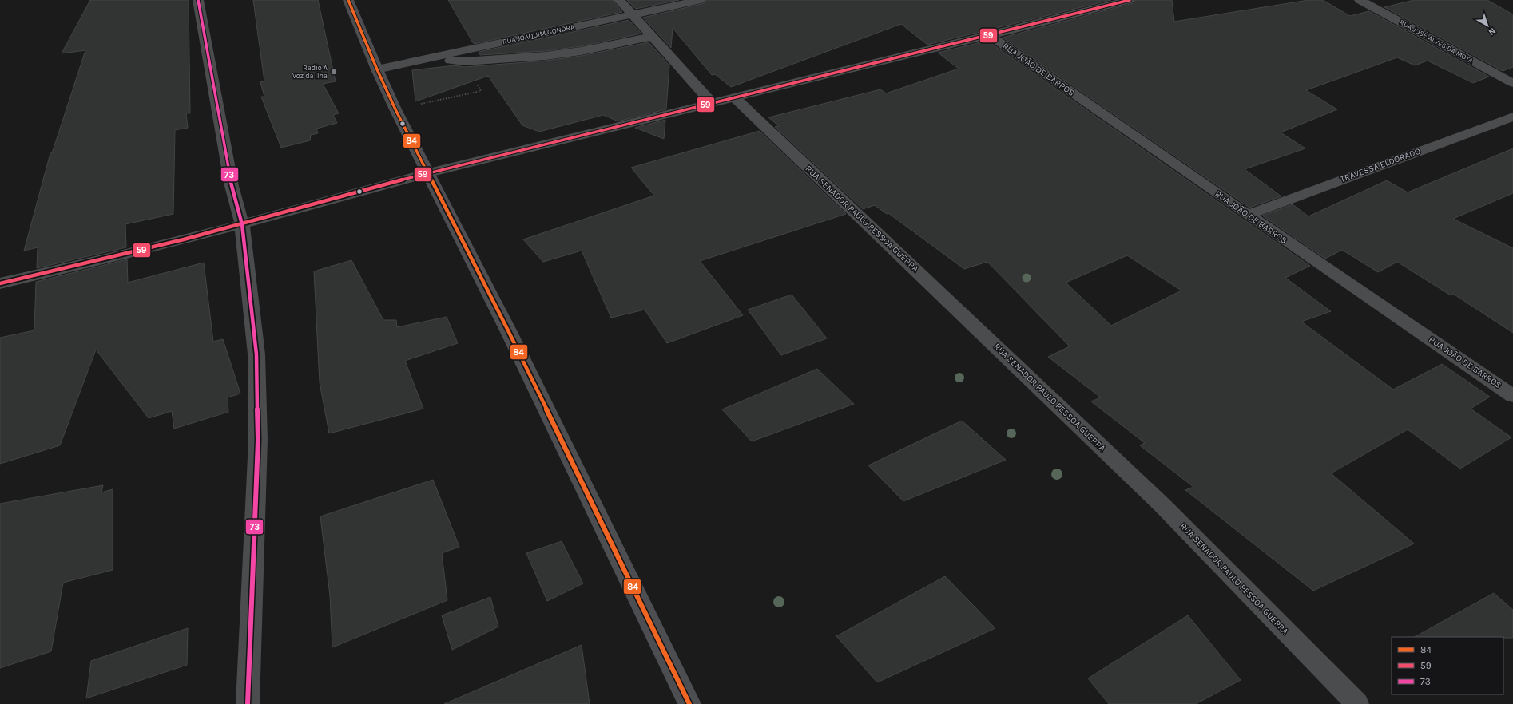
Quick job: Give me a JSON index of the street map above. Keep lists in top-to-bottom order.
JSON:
{
  "streets": {
    "street": [
      "RUA JOAQUIM GONDRA",
      "RUA JOSÉ ALVES DA MOTA",
      "RUA JOÃO DE BARROS",
      "TRAVESSA ELDORADO",
      "RUA SENADOR PAULO PESSOA GUERRA"
    ]
  },
  "crossings": [
    ["RUA JOÃO DE BARROS", "TRAVESSA ELDORADO"]
  ],
  "places": ["Radio A Voz da Ilha"],
  "lines": ["transit line 84", "transit line 59", "transit line 73"],
  "legend": ["84", "59", "73"],
  "north": "bottom right"
}
